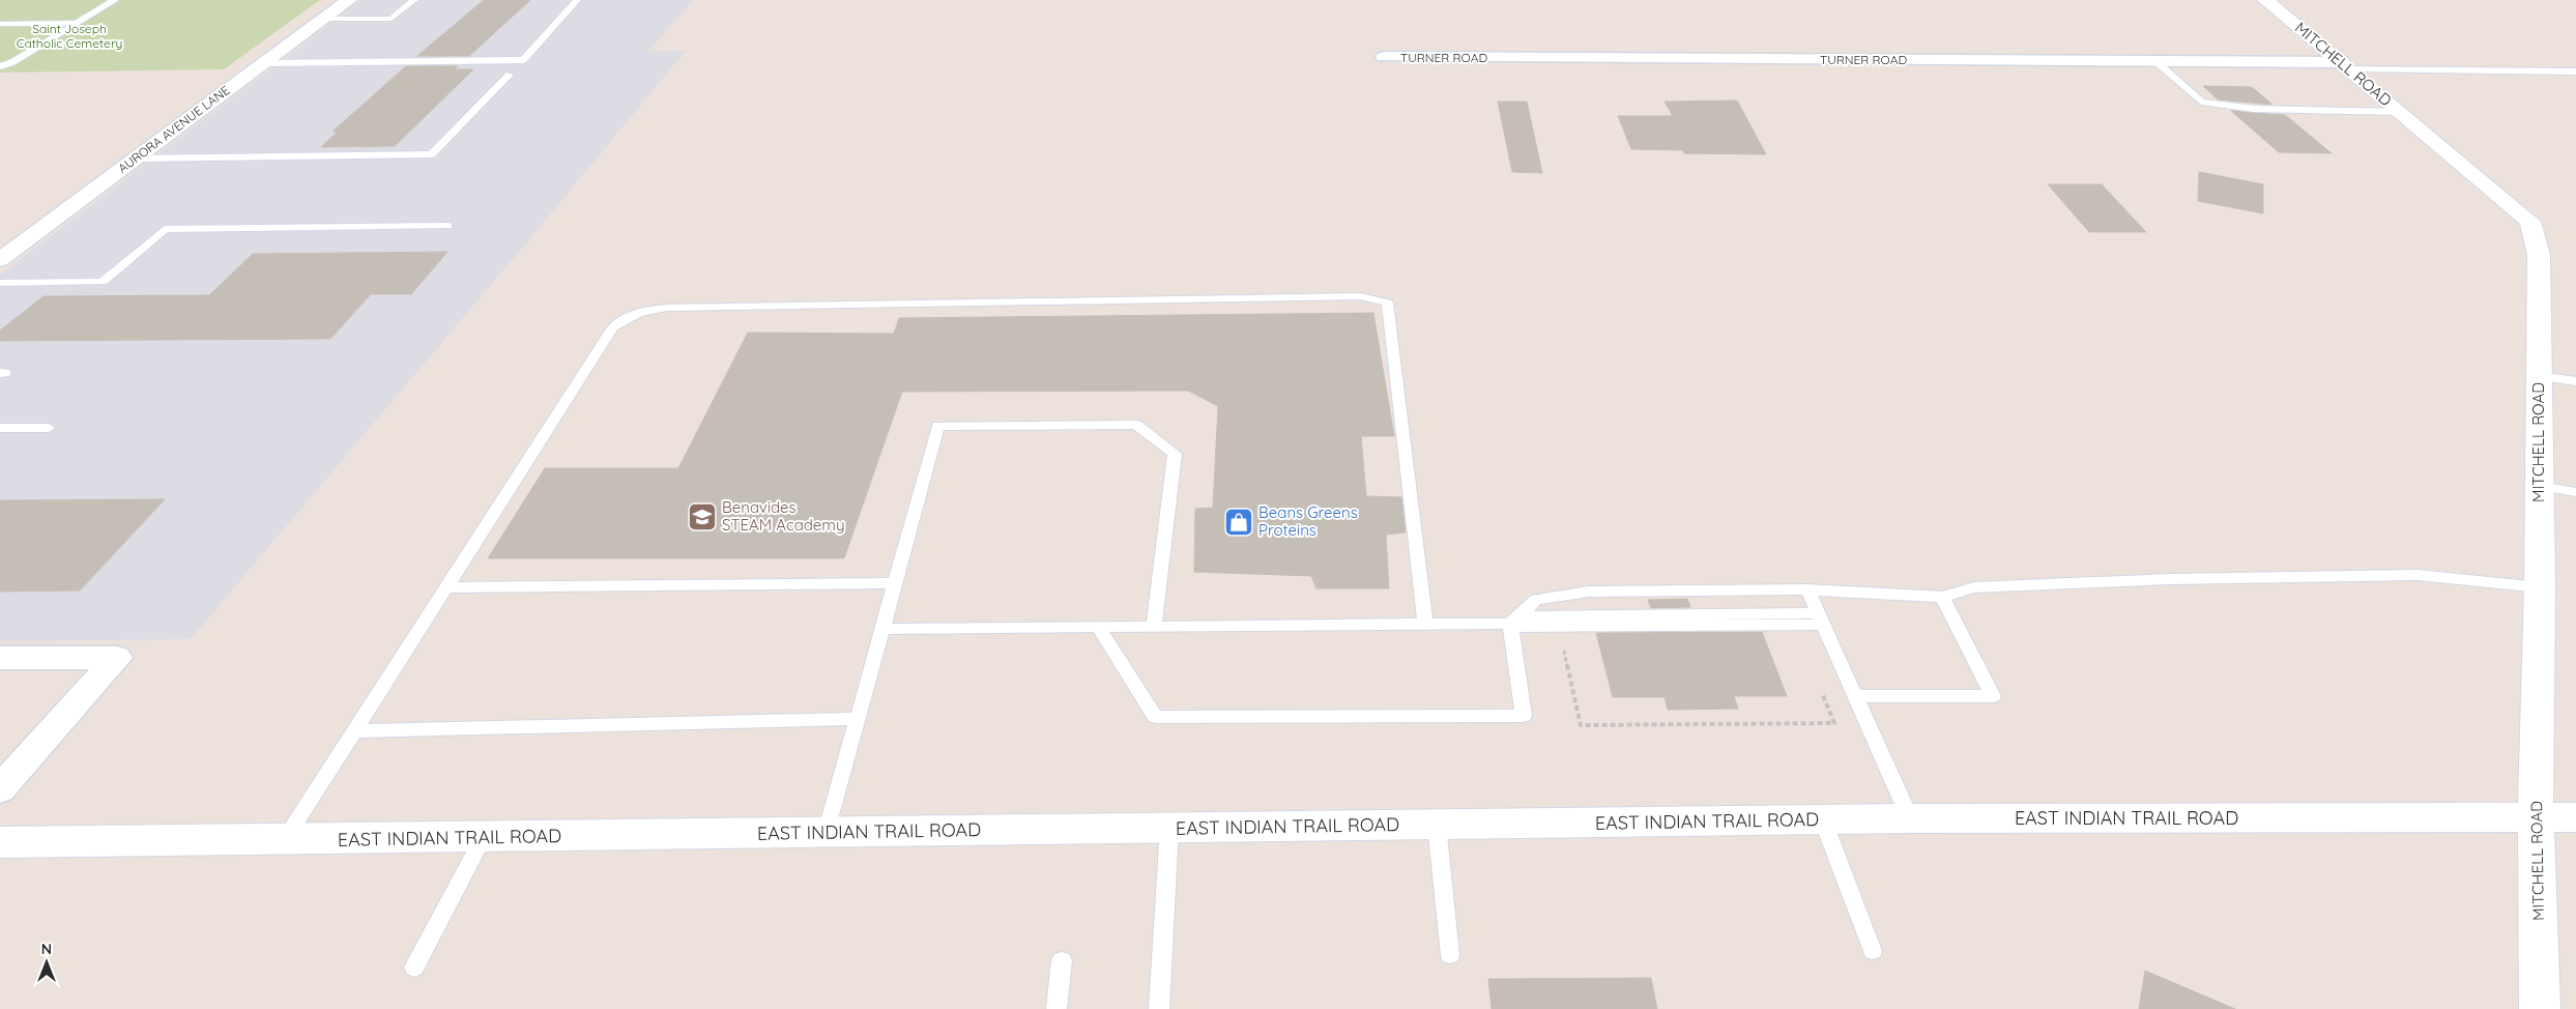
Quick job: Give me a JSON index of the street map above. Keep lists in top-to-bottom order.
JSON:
{
  "streets": {
    "street": [
      "TURNER ROAD",
      "MITCHELL ROAD",
      "AURORA AVENUE LANE",
      "EAST INDIAN TRAIL ROAD"
    ]
  },
  "crossings": [
    ["TURNER ROAD", "MITCHELL ROAD"],
    ["MITCHELL ROAD", "EAST INDIAN TRAIL ROAD"]
  ],
  "parks": ["Saint Joseph Catholic Cemetery"],
  "places": {
    "school or university": ["Benavides STEAM Academy"],
    "shop": ["Beans Greens Proteins"]
  },
  "north": "top"
}
